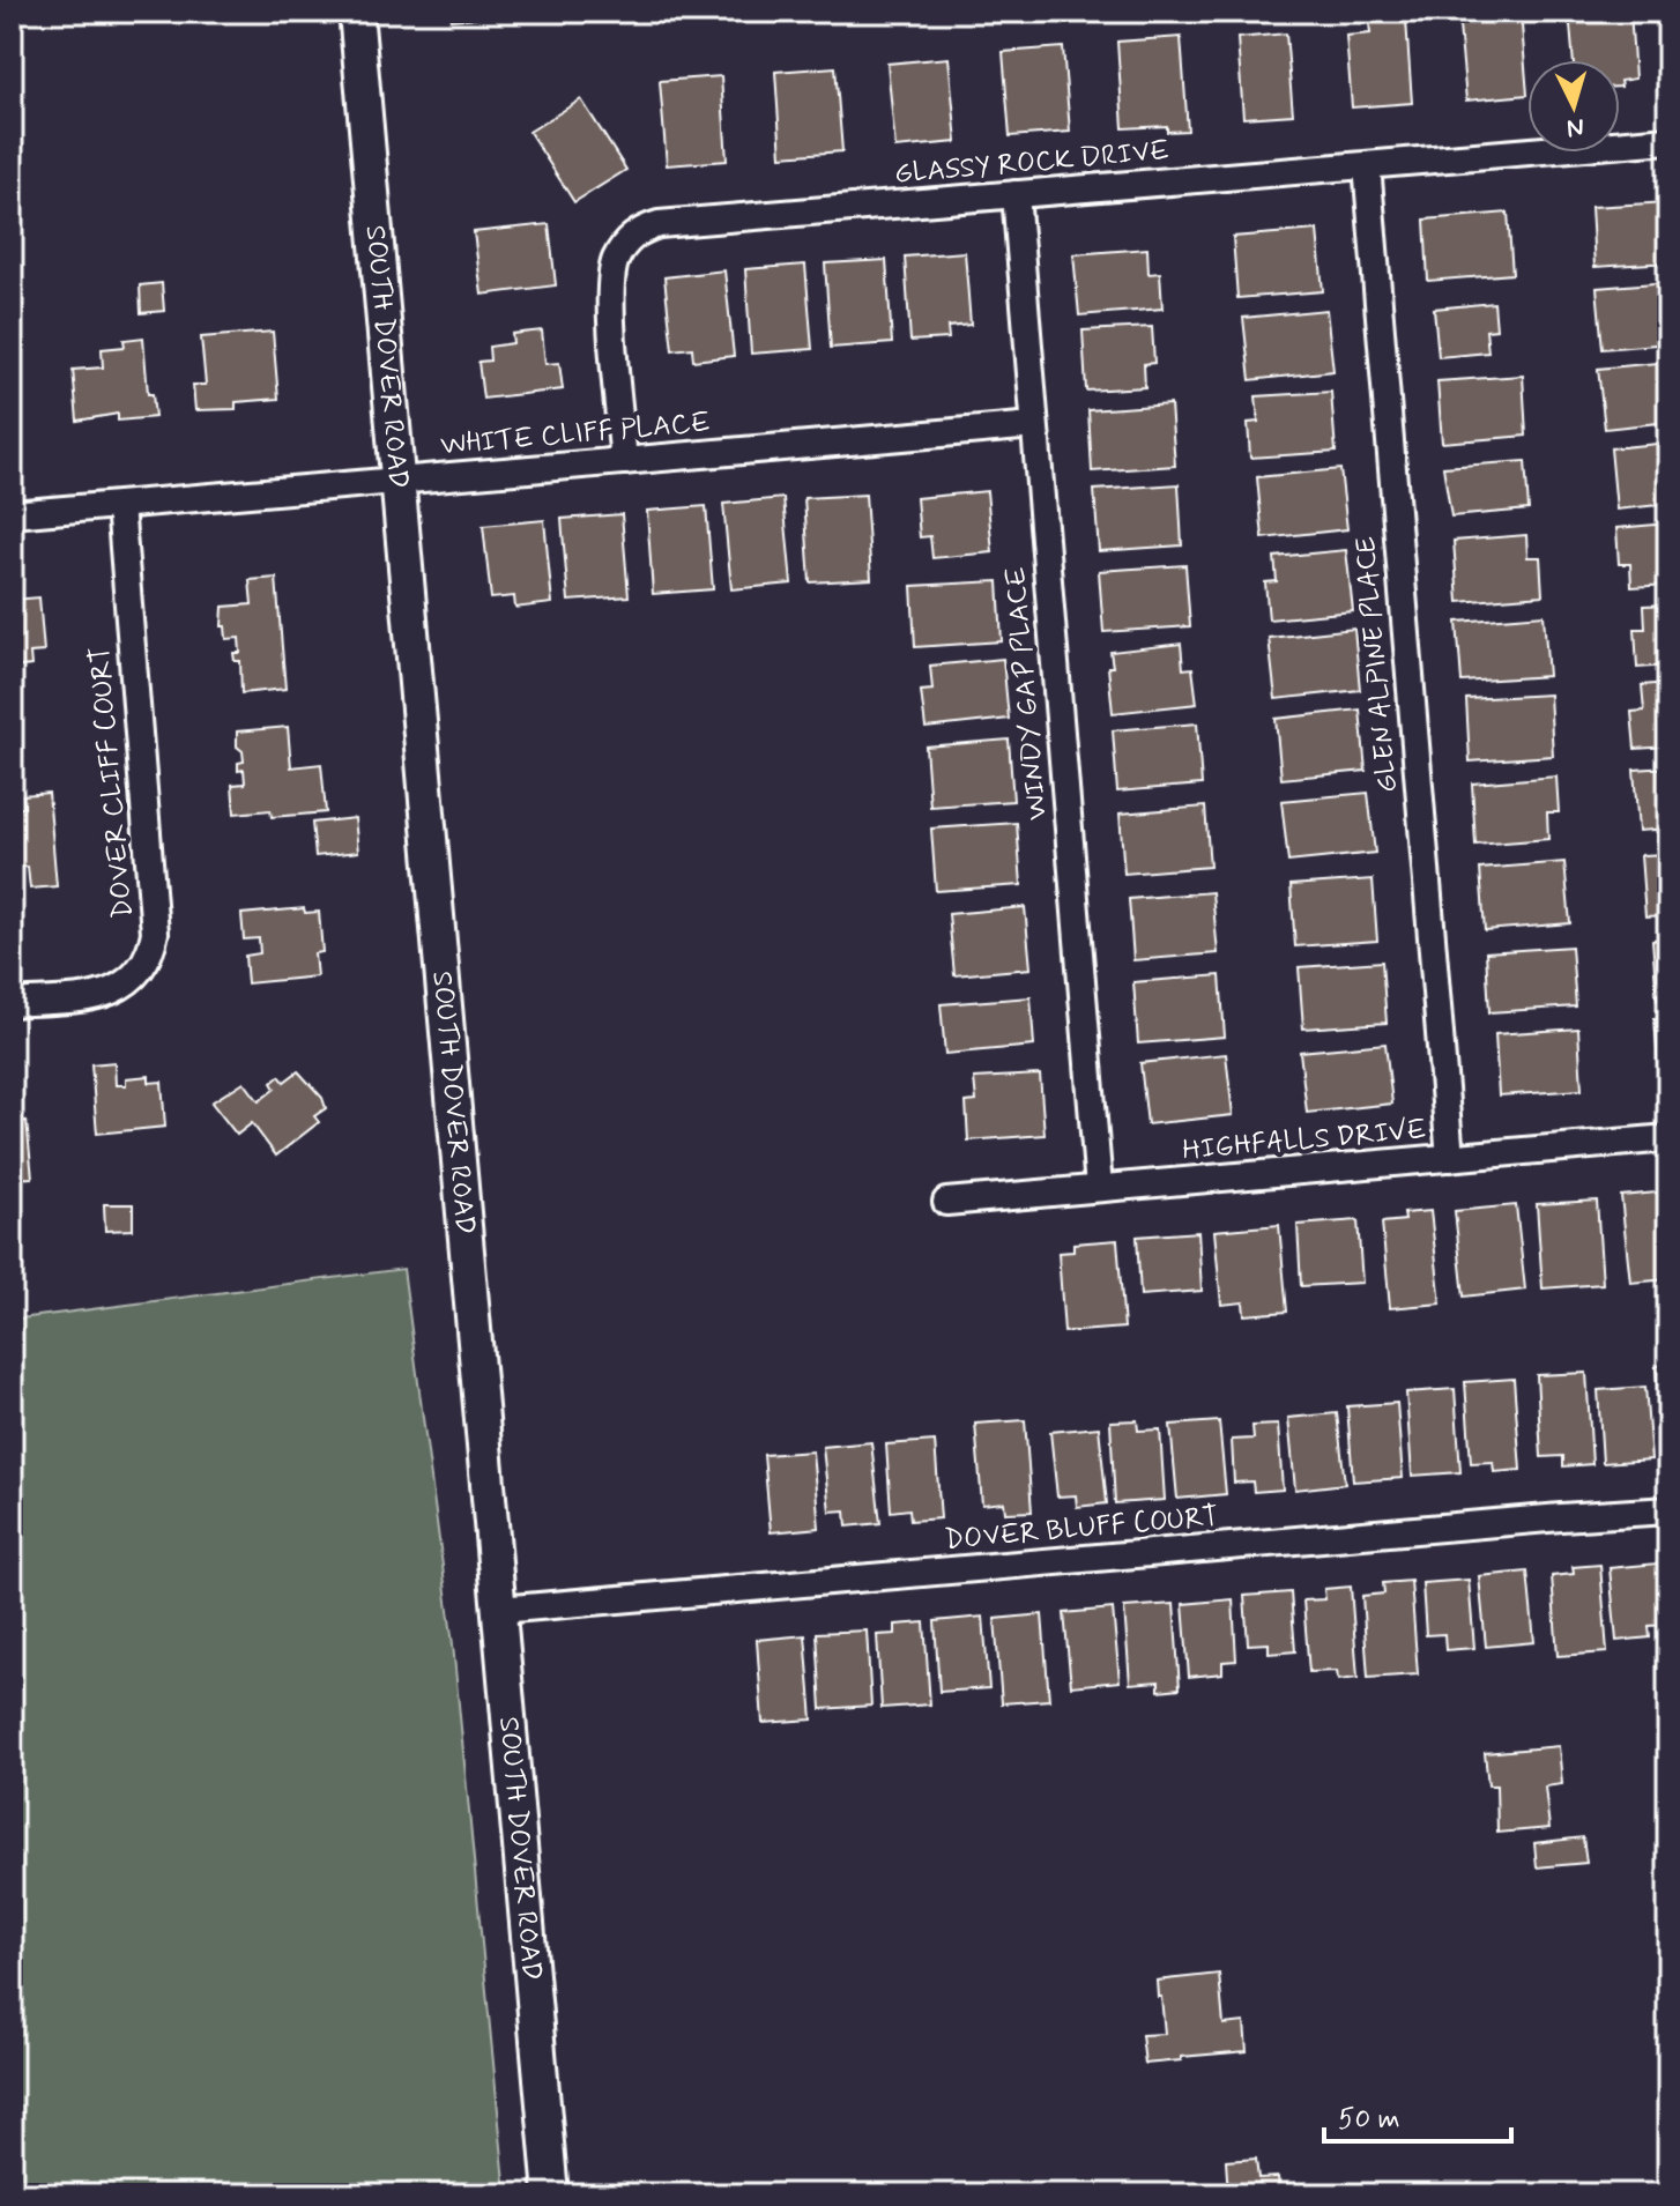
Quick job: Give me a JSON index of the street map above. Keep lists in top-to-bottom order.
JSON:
{
  "streets": {
    "street": [
      "GLASSY ROCK DRIVE",
      "SOUTH DOVER ROAD",
      "WHITE CLIFF PLACE",
      "GLEN ALPINE PLACE",
      "WINDY GAP PLACE",
      "DOVER CLIFF COURT",
      "HIGHFALLS DRIVE",
      "DOVER BLUFF COURT"
    ]
  },
  "crossings": [
    ["GLASSY ROCK DRIVE", "WHITE CLIFF PLACE"],
    ["GLASSY ROCK DRIVE", "GLEN ALPINE PLACE"],
    ["GLASSY ROCK DRIVE", "WINDY GAP PLACE"],
    ["SOUTH DOVER ROAD", "WHITE CLIFF PLACE"],
    ["SOUTH DOVER ROAD", "DOVER BLUFF COURT"],
    ["WHITE CLIFF PLACE", "WINDY GAP PLACE"],
    ["WHITE CLIFF PLACE", "DOVER CLIFF COURT"],
    ["GLEN ALPINE PLACE", "HIGHFALLS DRIVE"],
    ["WINDY GAP PLACE", "HIGHFALLS DRIVE"]
  ],
  "scale_bar": "50 m",
  "north": "bottom"
}
